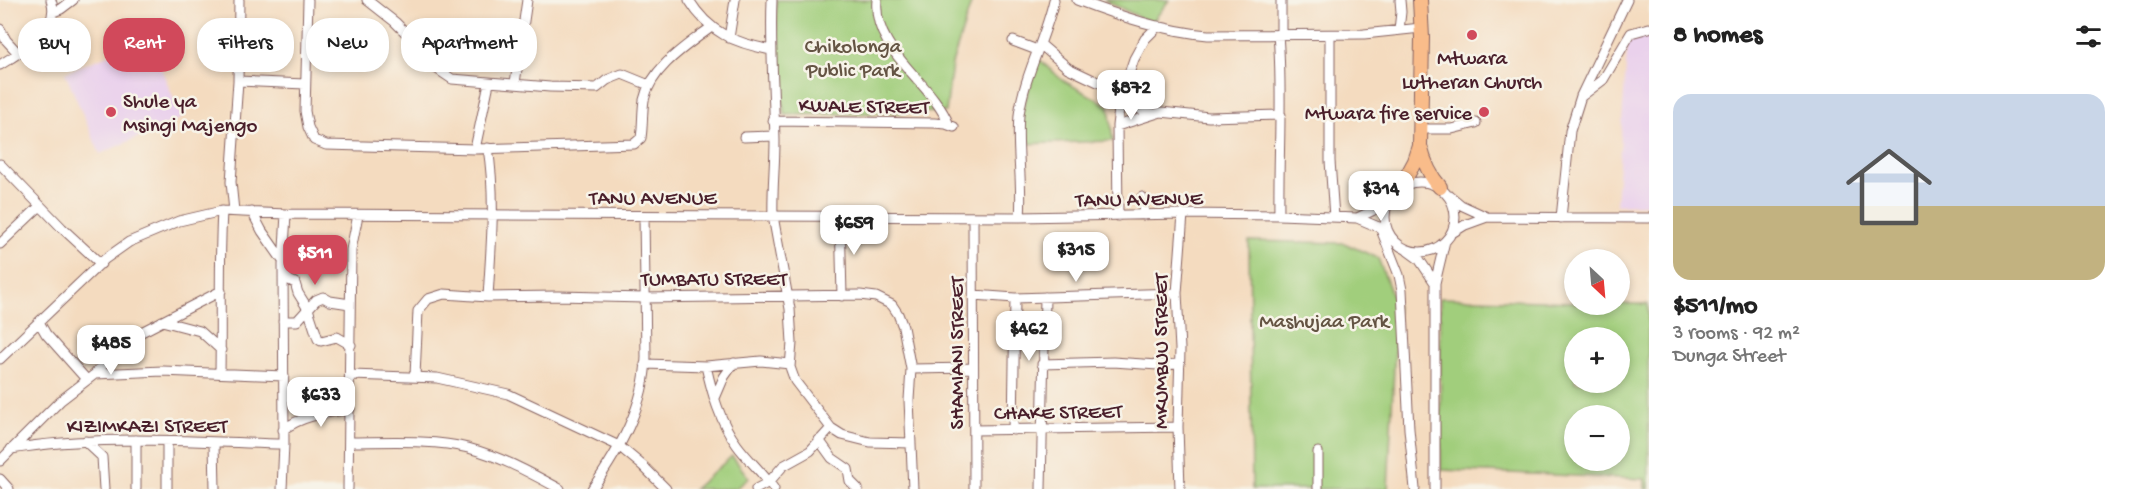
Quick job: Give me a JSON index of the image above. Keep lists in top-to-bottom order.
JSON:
{
  "streets": {
    "street": [
      "KWALE STREET",
      "TANU AVENUE",
      "TUMBATU STREET",
      "MKUMBUU STREET",
      "SHAMIANI STREET",
      "CHAKE STREET",
      "KIZIMKAZI STREET"
    ]
  },
  "crossings": [
    ["TANU AVENUE", "MKUMBUU STREET"],
    ["TANU AVENUE", "SHAMIANI STREET"],
    ["MKUMBUU STREET", "CHAKE STREET"],
    ["SHAMIANI STREET", "CHAKE STREET"]
  ],
  "parks": ["Chikolonga Public Park", "Mashujaa Park"],
  "places": ["Mtwara Lutheran Church", "Shule ya Msingi Majengo", "Mtwara fire service"],
  "north": "bottom right",
  "page": {
    "heading": "8 homes",
    "chip": [
      "Buy",
      "Rent",
      "Filters",
      "New",
      "Apartment"
    ],
    "price": [
      "$872",
      "$314",
      "$659",
      "$315",
      "$511",
      "$462",
      "$485",
      "$633"
    ],
    "list": [
      {
        "name": "$511/mo",
        "note": "3 rooms · 92 m² · Dunga Street"
      }
    ],
    "map_buttons": ["+", "−"]
  }
}
